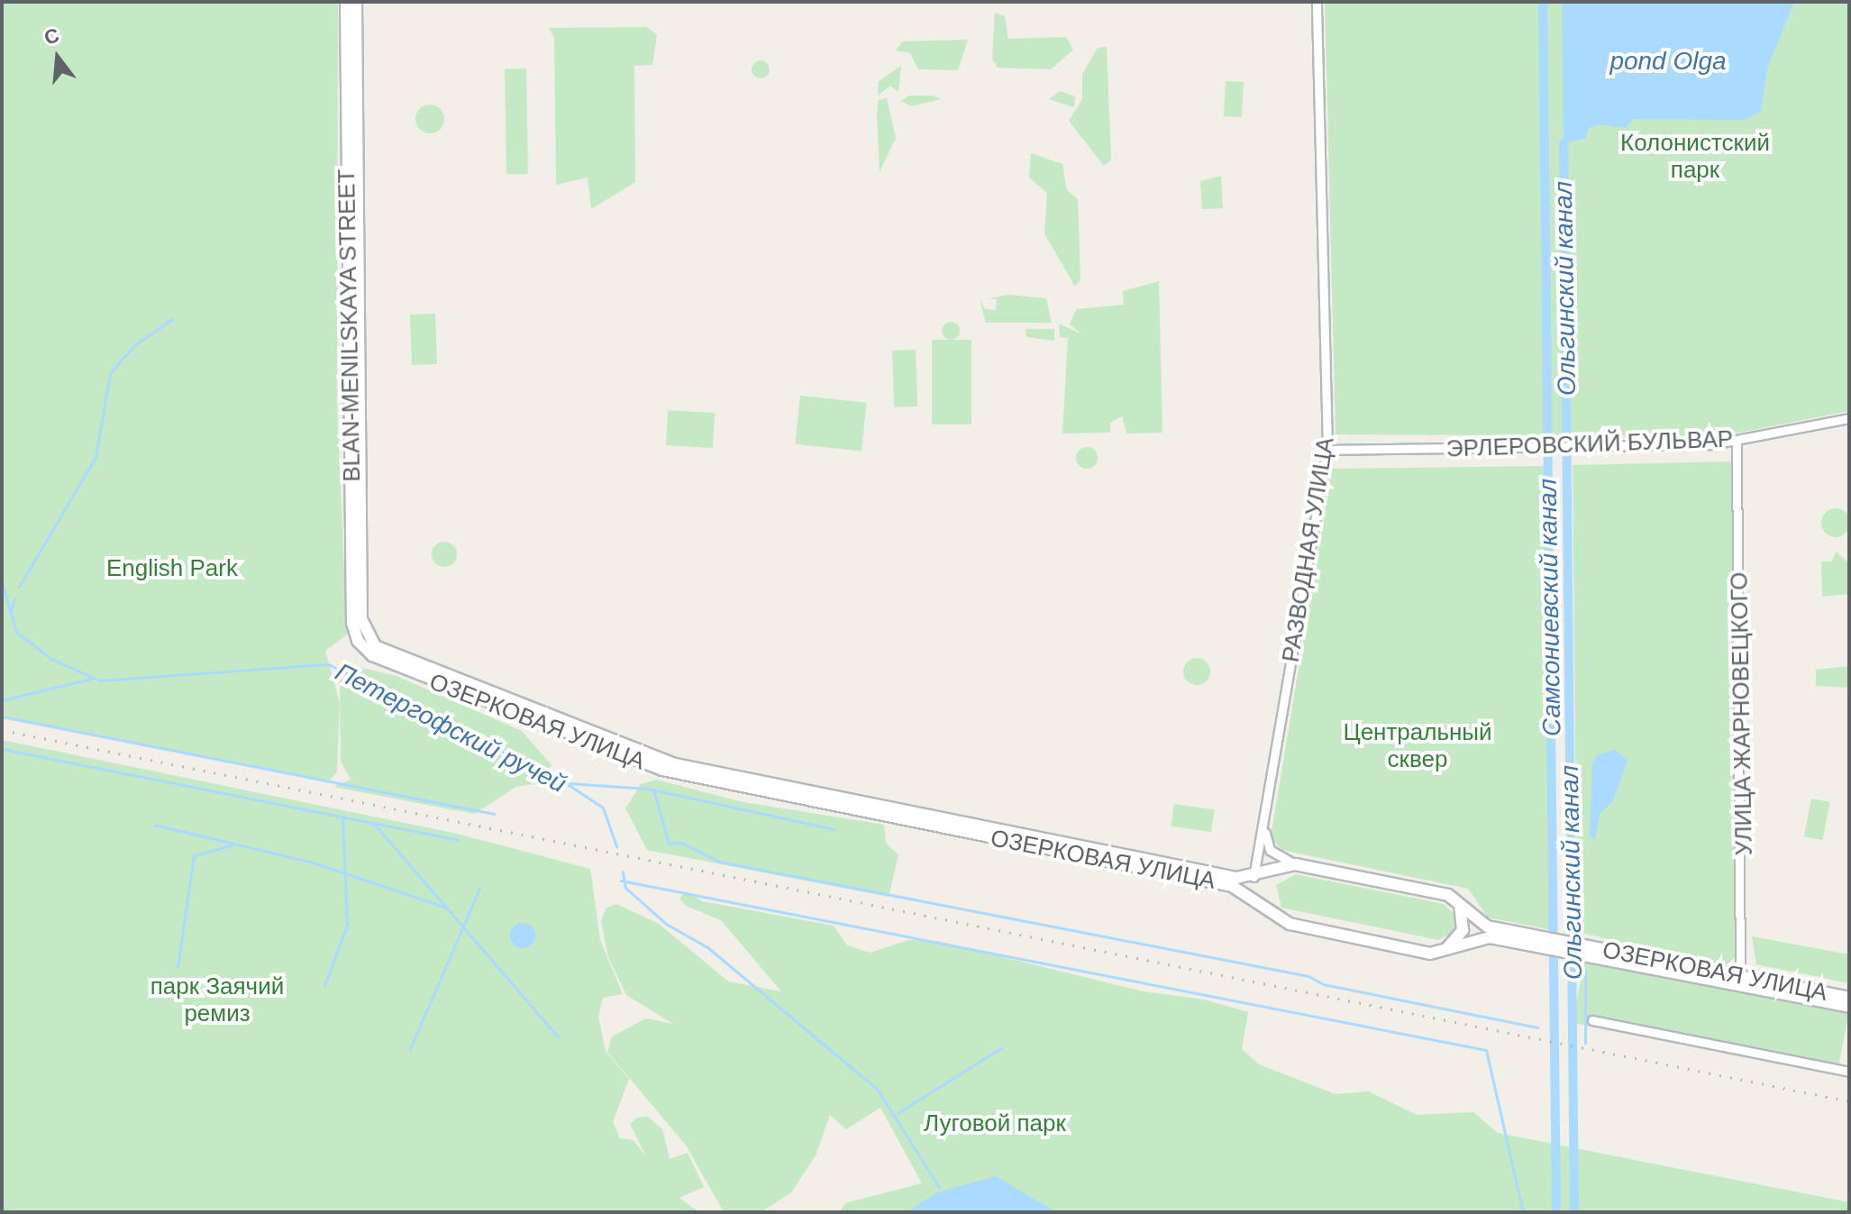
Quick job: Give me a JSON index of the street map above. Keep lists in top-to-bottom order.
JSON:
{
  "streets": {
    "street": [
      "BLAN-MENILSKAYA STREET",
      "ЭРЛЕРОВСКИЙ БУЛЬВАР",
      "РАЗВОДНАЯ УЛИЦА",
      "УЛИЦА ЖАРНОВЕЦКОГО",
      "ОЗЕРКОВАЯ УЛИЦА"
    ]
  },
  "crossings": [
    ["BLAN-MENILSKAYA STREET", "ОЗЕРКОВАЯ УЛИЦА"],
    ["ЭРЛЕРОВСКИЙ БУЛЬВАР", "РАЗВОДНАЯ УЛИЦА"],
    ["ЭРЛЕРОВСКИЙ БУЛЬВАР", "УЛИЦА ЖАРНОВЕЦКОГО"],
    ["РАЗВОДНАЯ УЛИЦА", "ОЗЕРКОВАЯ УЛИЦА"],
    ["УЛИЦА ЖАРНОВЕЦКОГО", "ОЗЕРКОВАЯ УЛИЦА"]
  ],
  "water": [
    "pond Olga",
    "Ольгинский канал",
    "Самсониевский канал",
    "Петергофский ручей"
  ],
  "parks": [
    "Колонистский парк",
    "English Park",
    "Центральный сквер",
    "парк Заячий ремиз",
    "Луговой парк"
  ],
  "north": "top"
}
